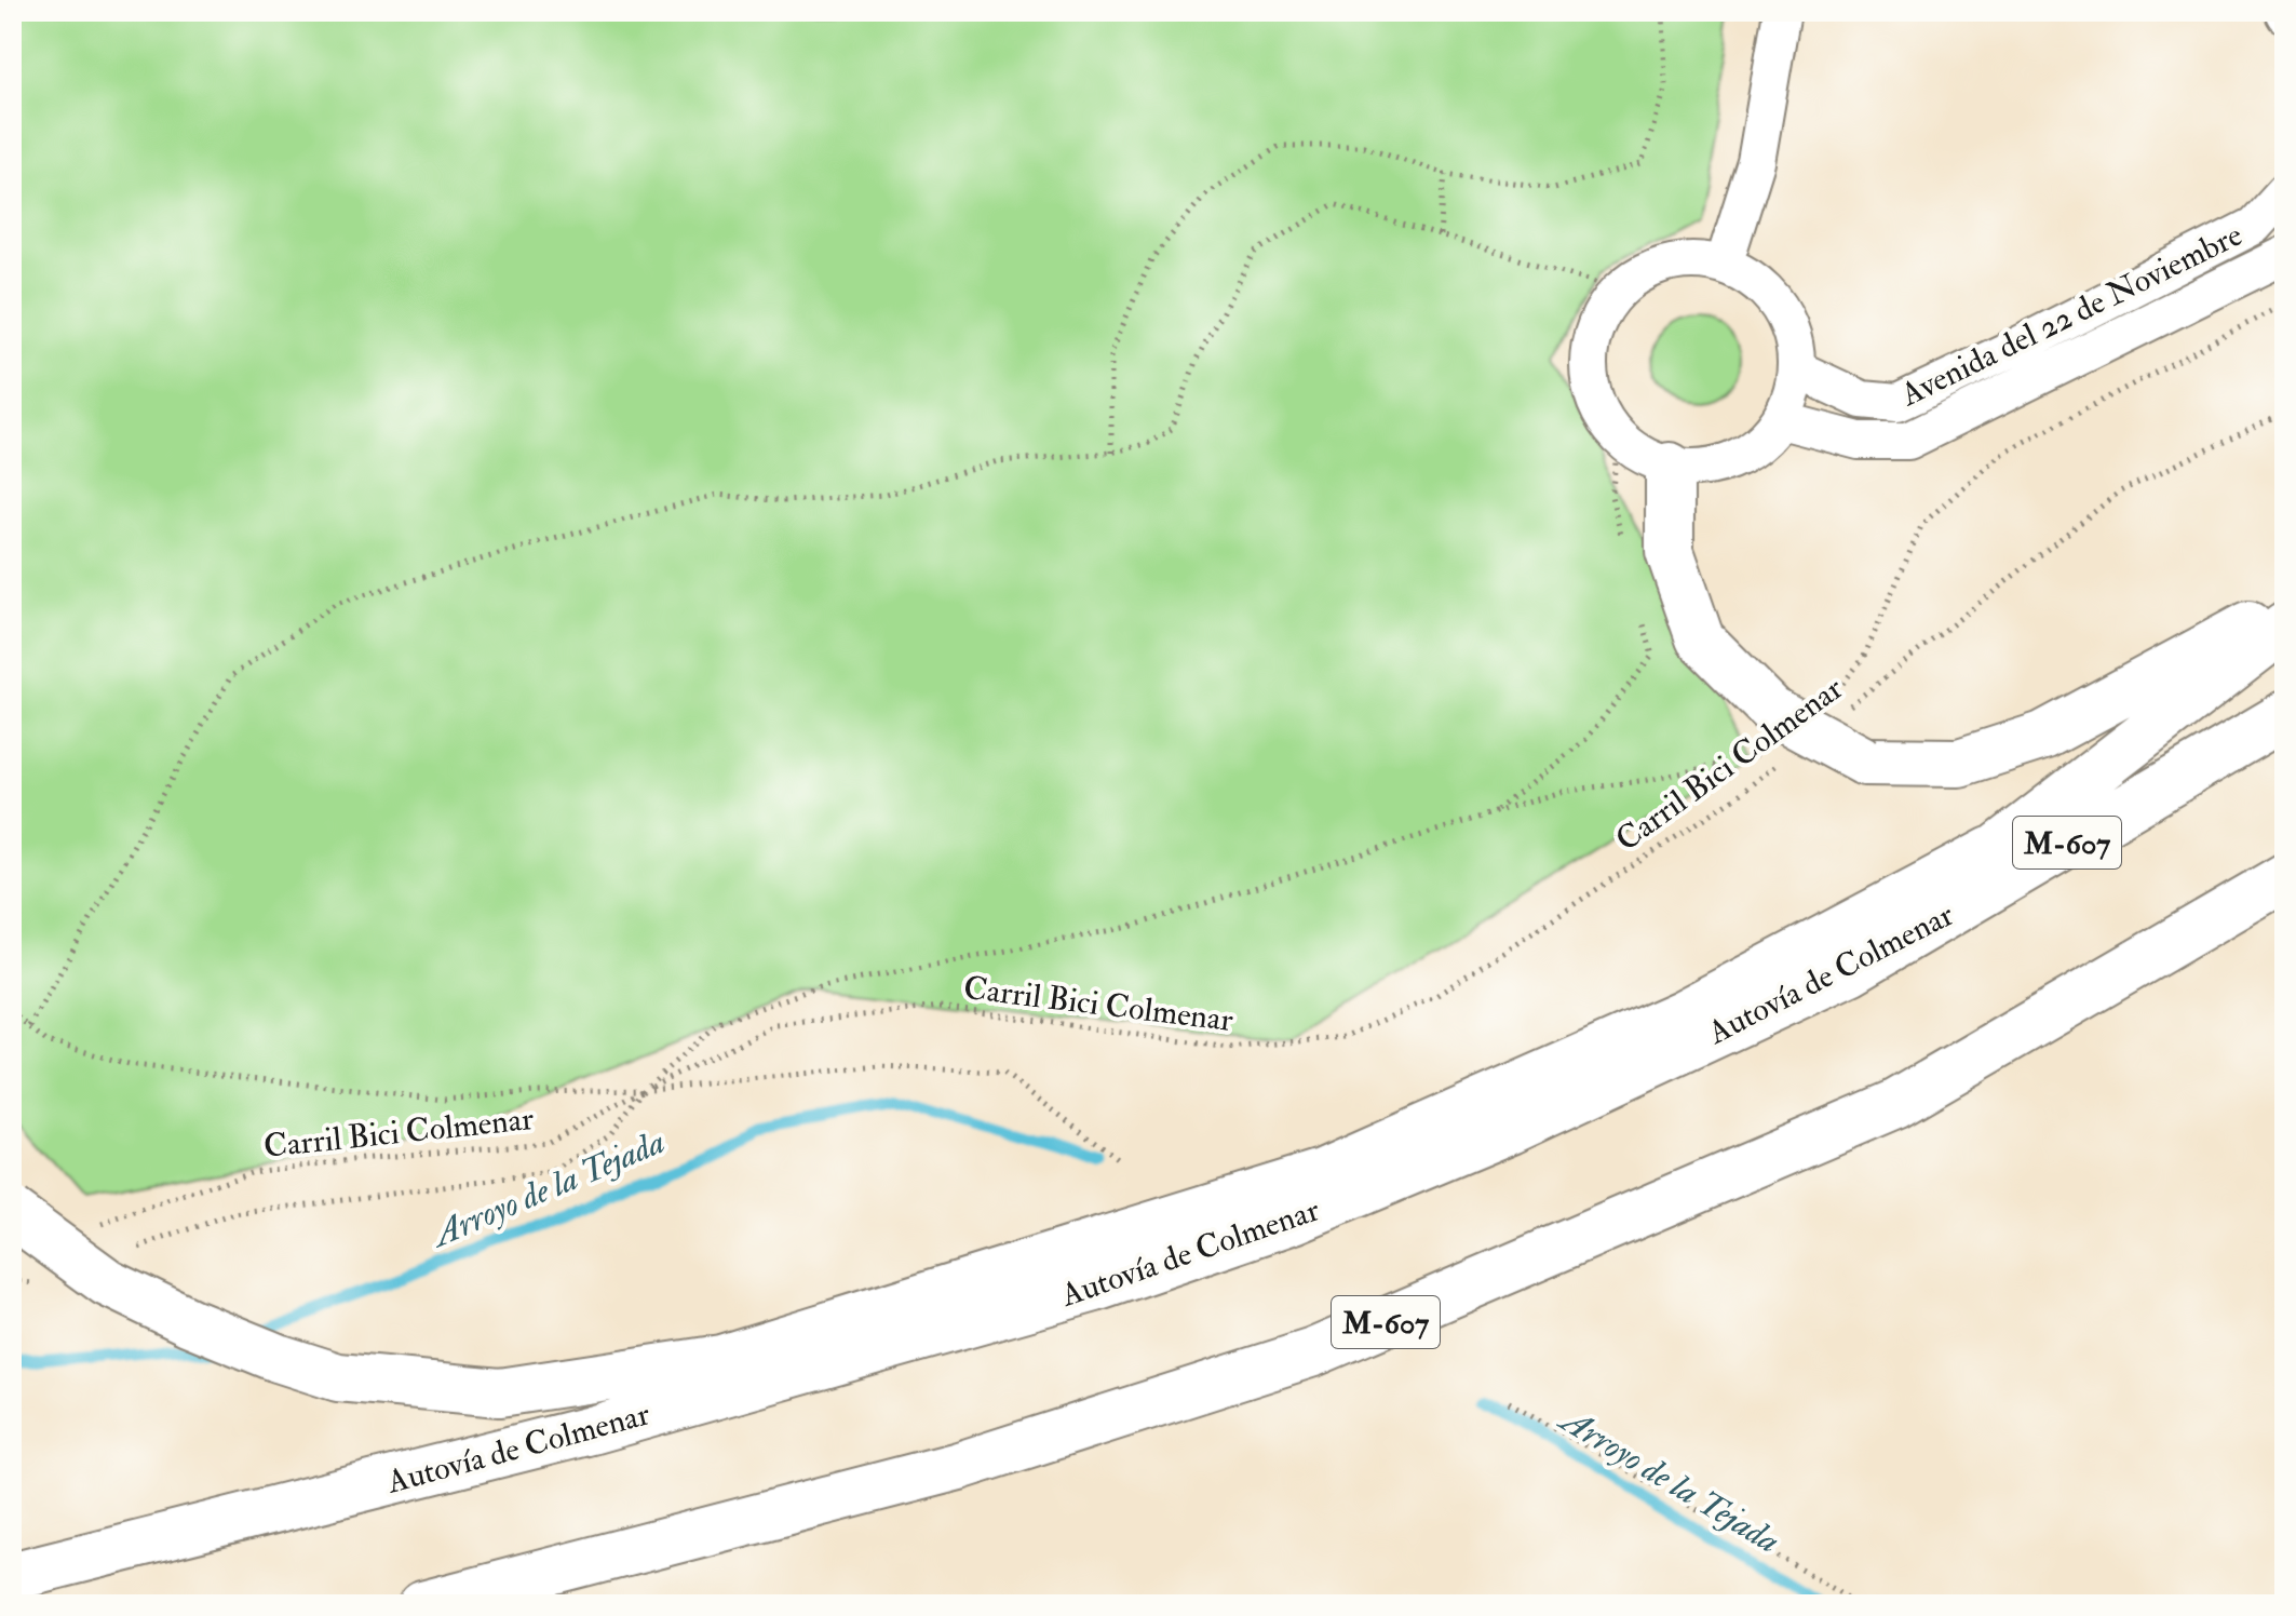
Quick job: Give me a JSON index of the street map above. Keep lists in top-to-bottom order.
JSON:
{
  "streets": {
    "highway": ["M-607", "Autovía de Colmenar"],
    "street": ["Avenida del 22 de Noviembre"],
    "path": ["Carril Bici Colmenar"]
  },
  "water": ["Arroyo de la Tejada"]
}
